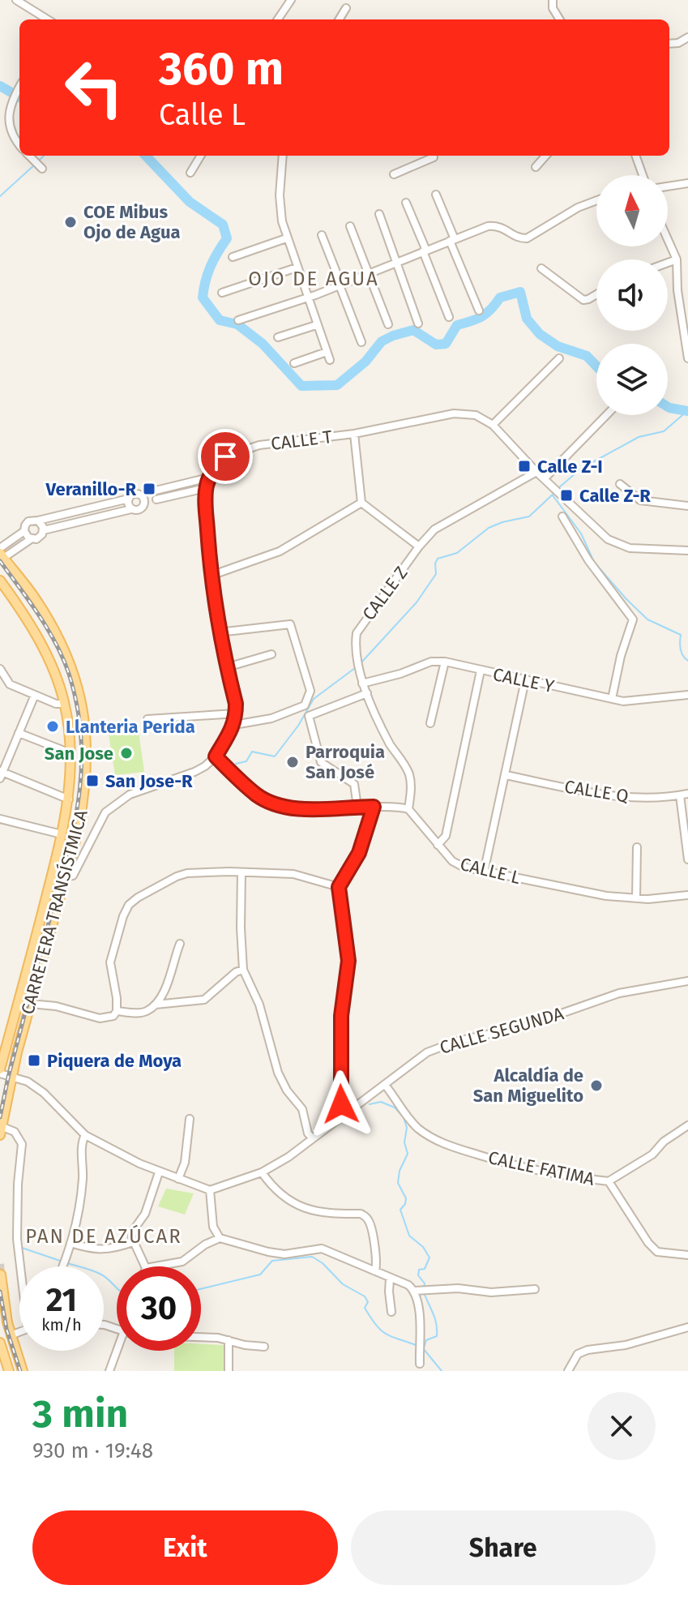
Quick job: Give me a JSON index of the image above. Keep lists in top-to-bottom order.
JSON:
{
  "streets": {
    "main road": ["CARRETERA TRANSÍSTMICA"],
    "street": [
      "CALLE T",
      "CALLE Z",
      "CALLE Y",
      "CALLE Q",
      "CALLE L",
      "CALLE SEGUNDA",
      "CALLE FATIMA"
    ]
  },
  "crossings": [
    ["CALLE T", "CALLE Z"],
    ["CALLE T", "CARRETERA TRANSÍSTMICA"],
    ["CALLE Z", "CALLE Y"],
    ["CALLE Z", "CALLE L"],
    ["CALLE SEGUNDA", "CALLE FATIMA"]
  ],
  "districts": ["OJO DE AGUA", "PAN DE AZÚCAR"],
  "places": {
    "other": [
      "COE Mibus Ojo de Agua",
      "Llanteria Perida",
      "San Jose",
      "Parroquia San José",
      "Alcaldía de San Miguelito"
    ],
    "transit": [
      "Calle Z-I",
      "Veranillo-R",
      "Calle Z-R",
      "San Jose-R",
      "Piquera de Moya"
    ]
  },
  "north": "top",
  "page": {
    "turn": ["360 m", "Calle L"],
    "speed": "21 km/h",
    "limit": "30",
    "heading": ["3 min", "930 m · 19:48"],
    "buttons": ["Exit", "Share"]
  }
}
